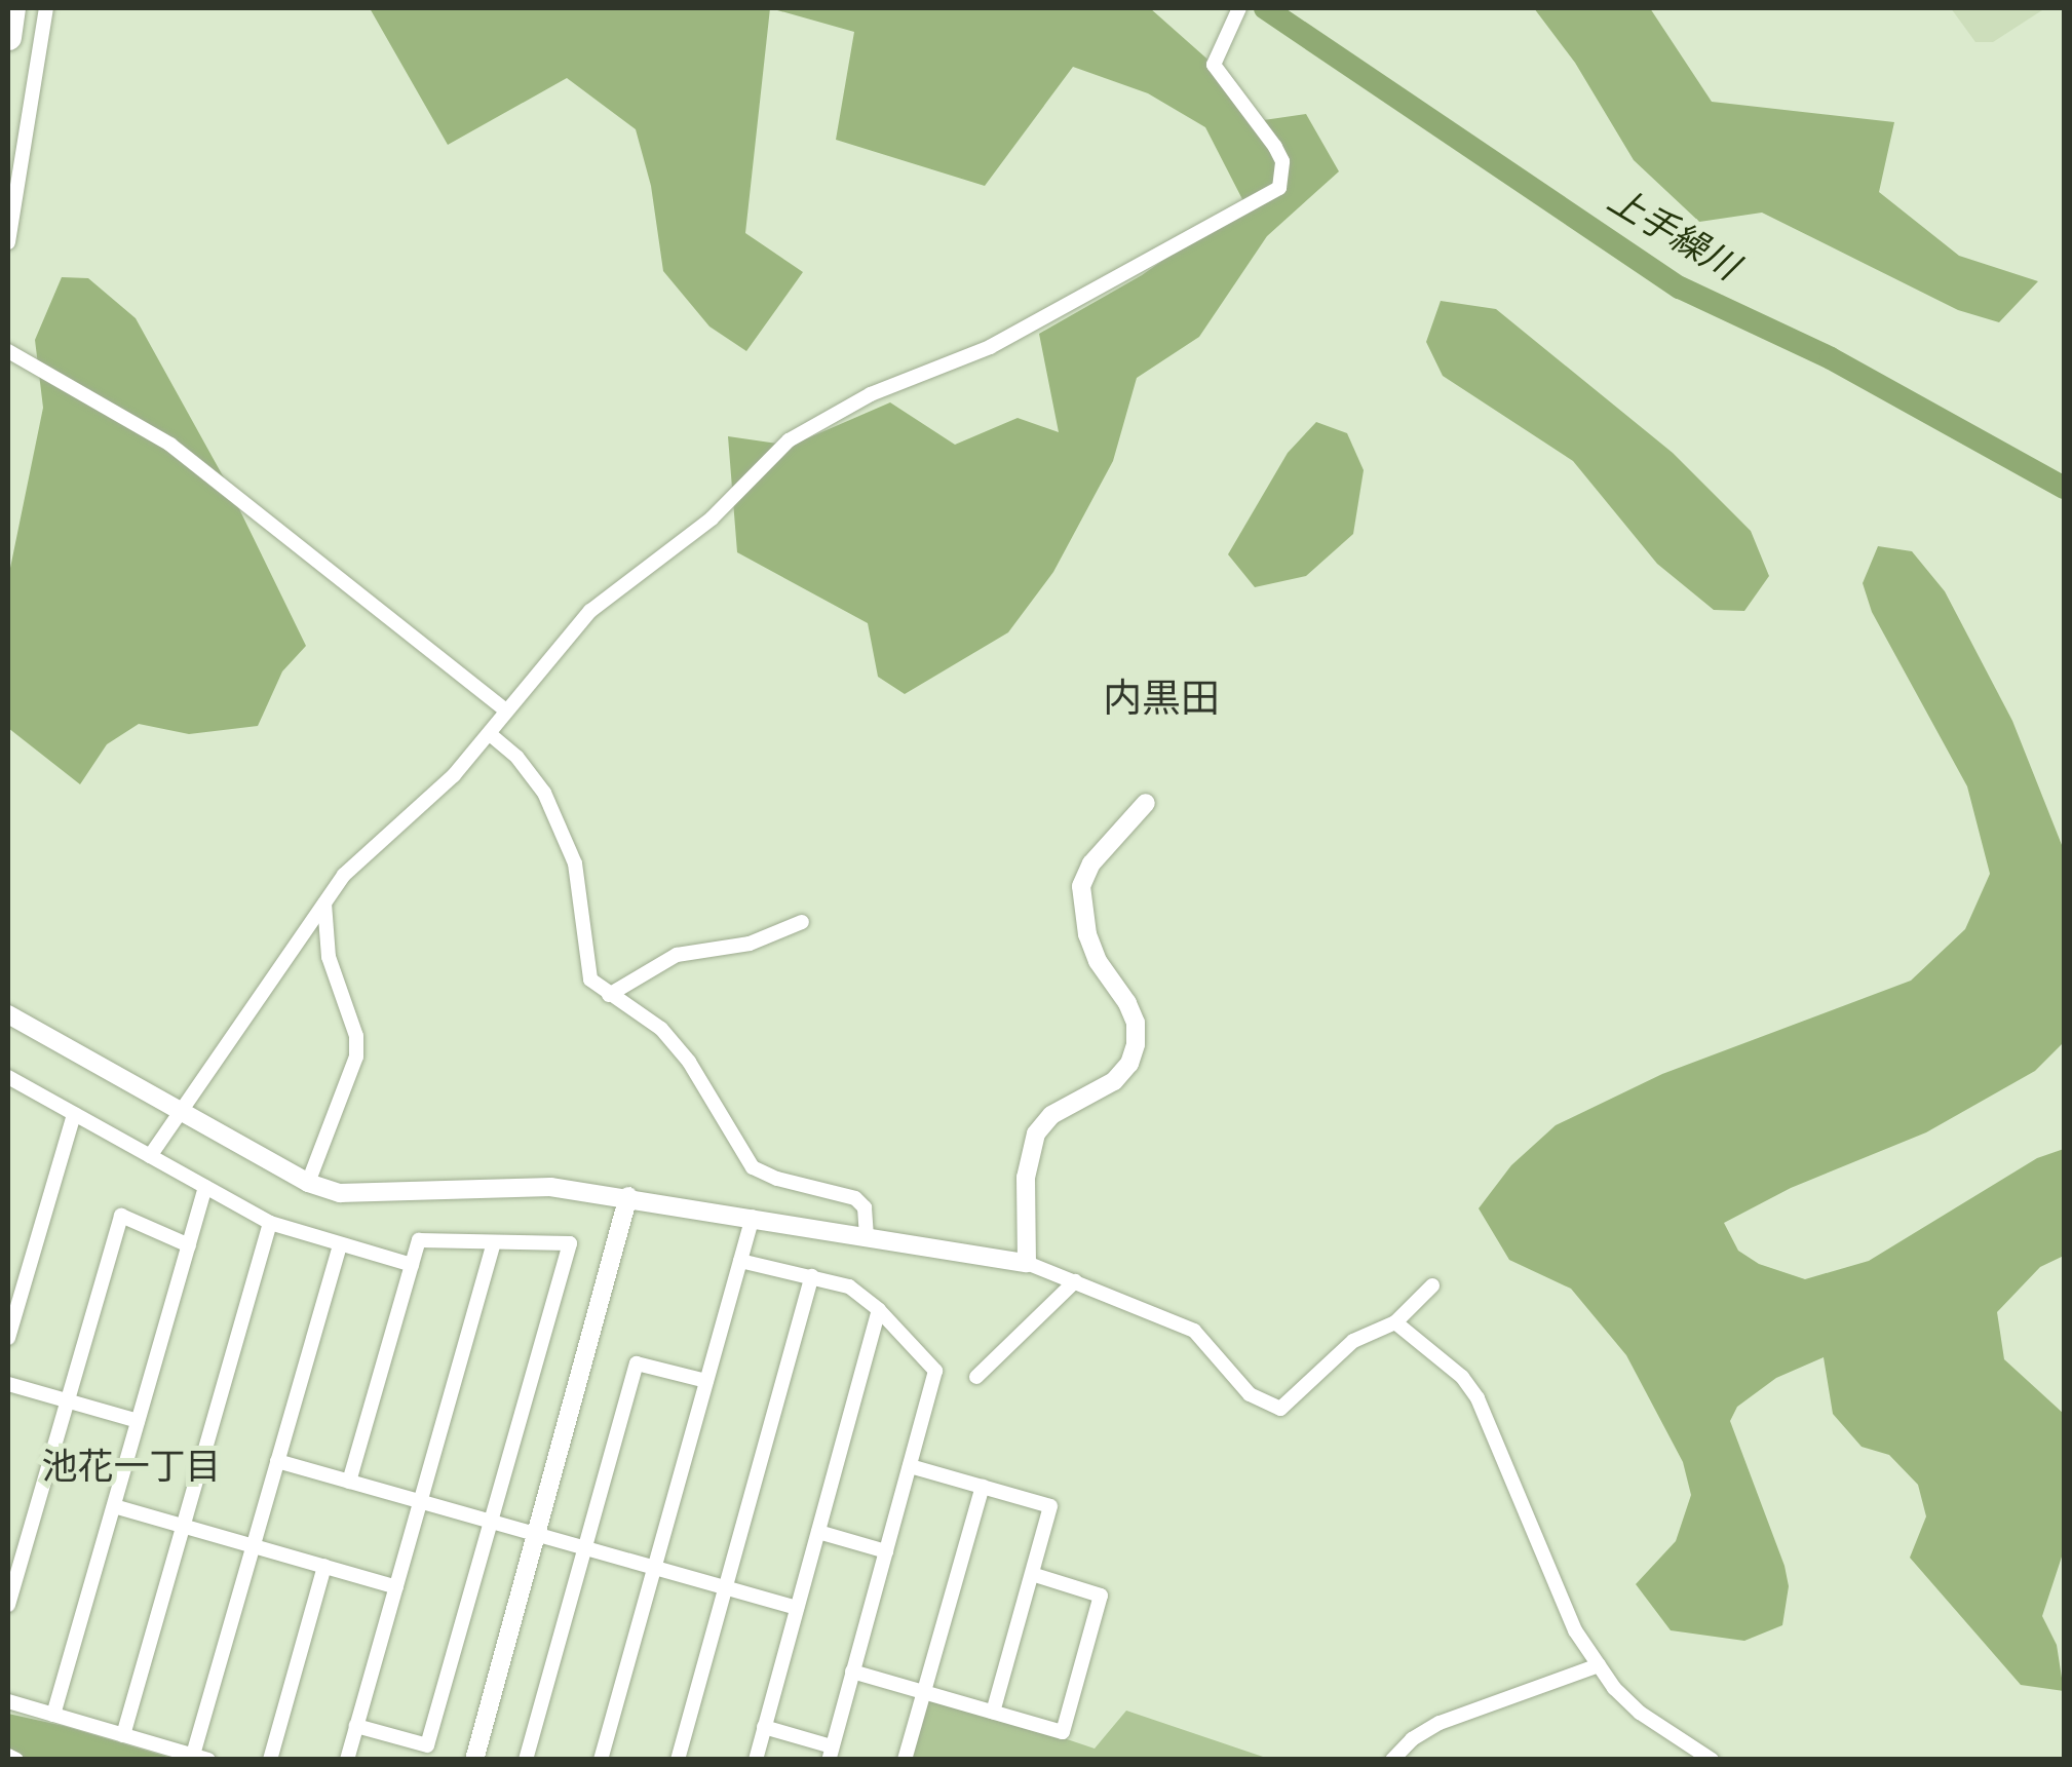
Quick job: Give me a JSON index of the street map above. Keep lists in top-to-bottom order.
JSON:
{
  "districts": ["内黒田", "池花一丁目"],
  "water": ["上手繰川"]
}
